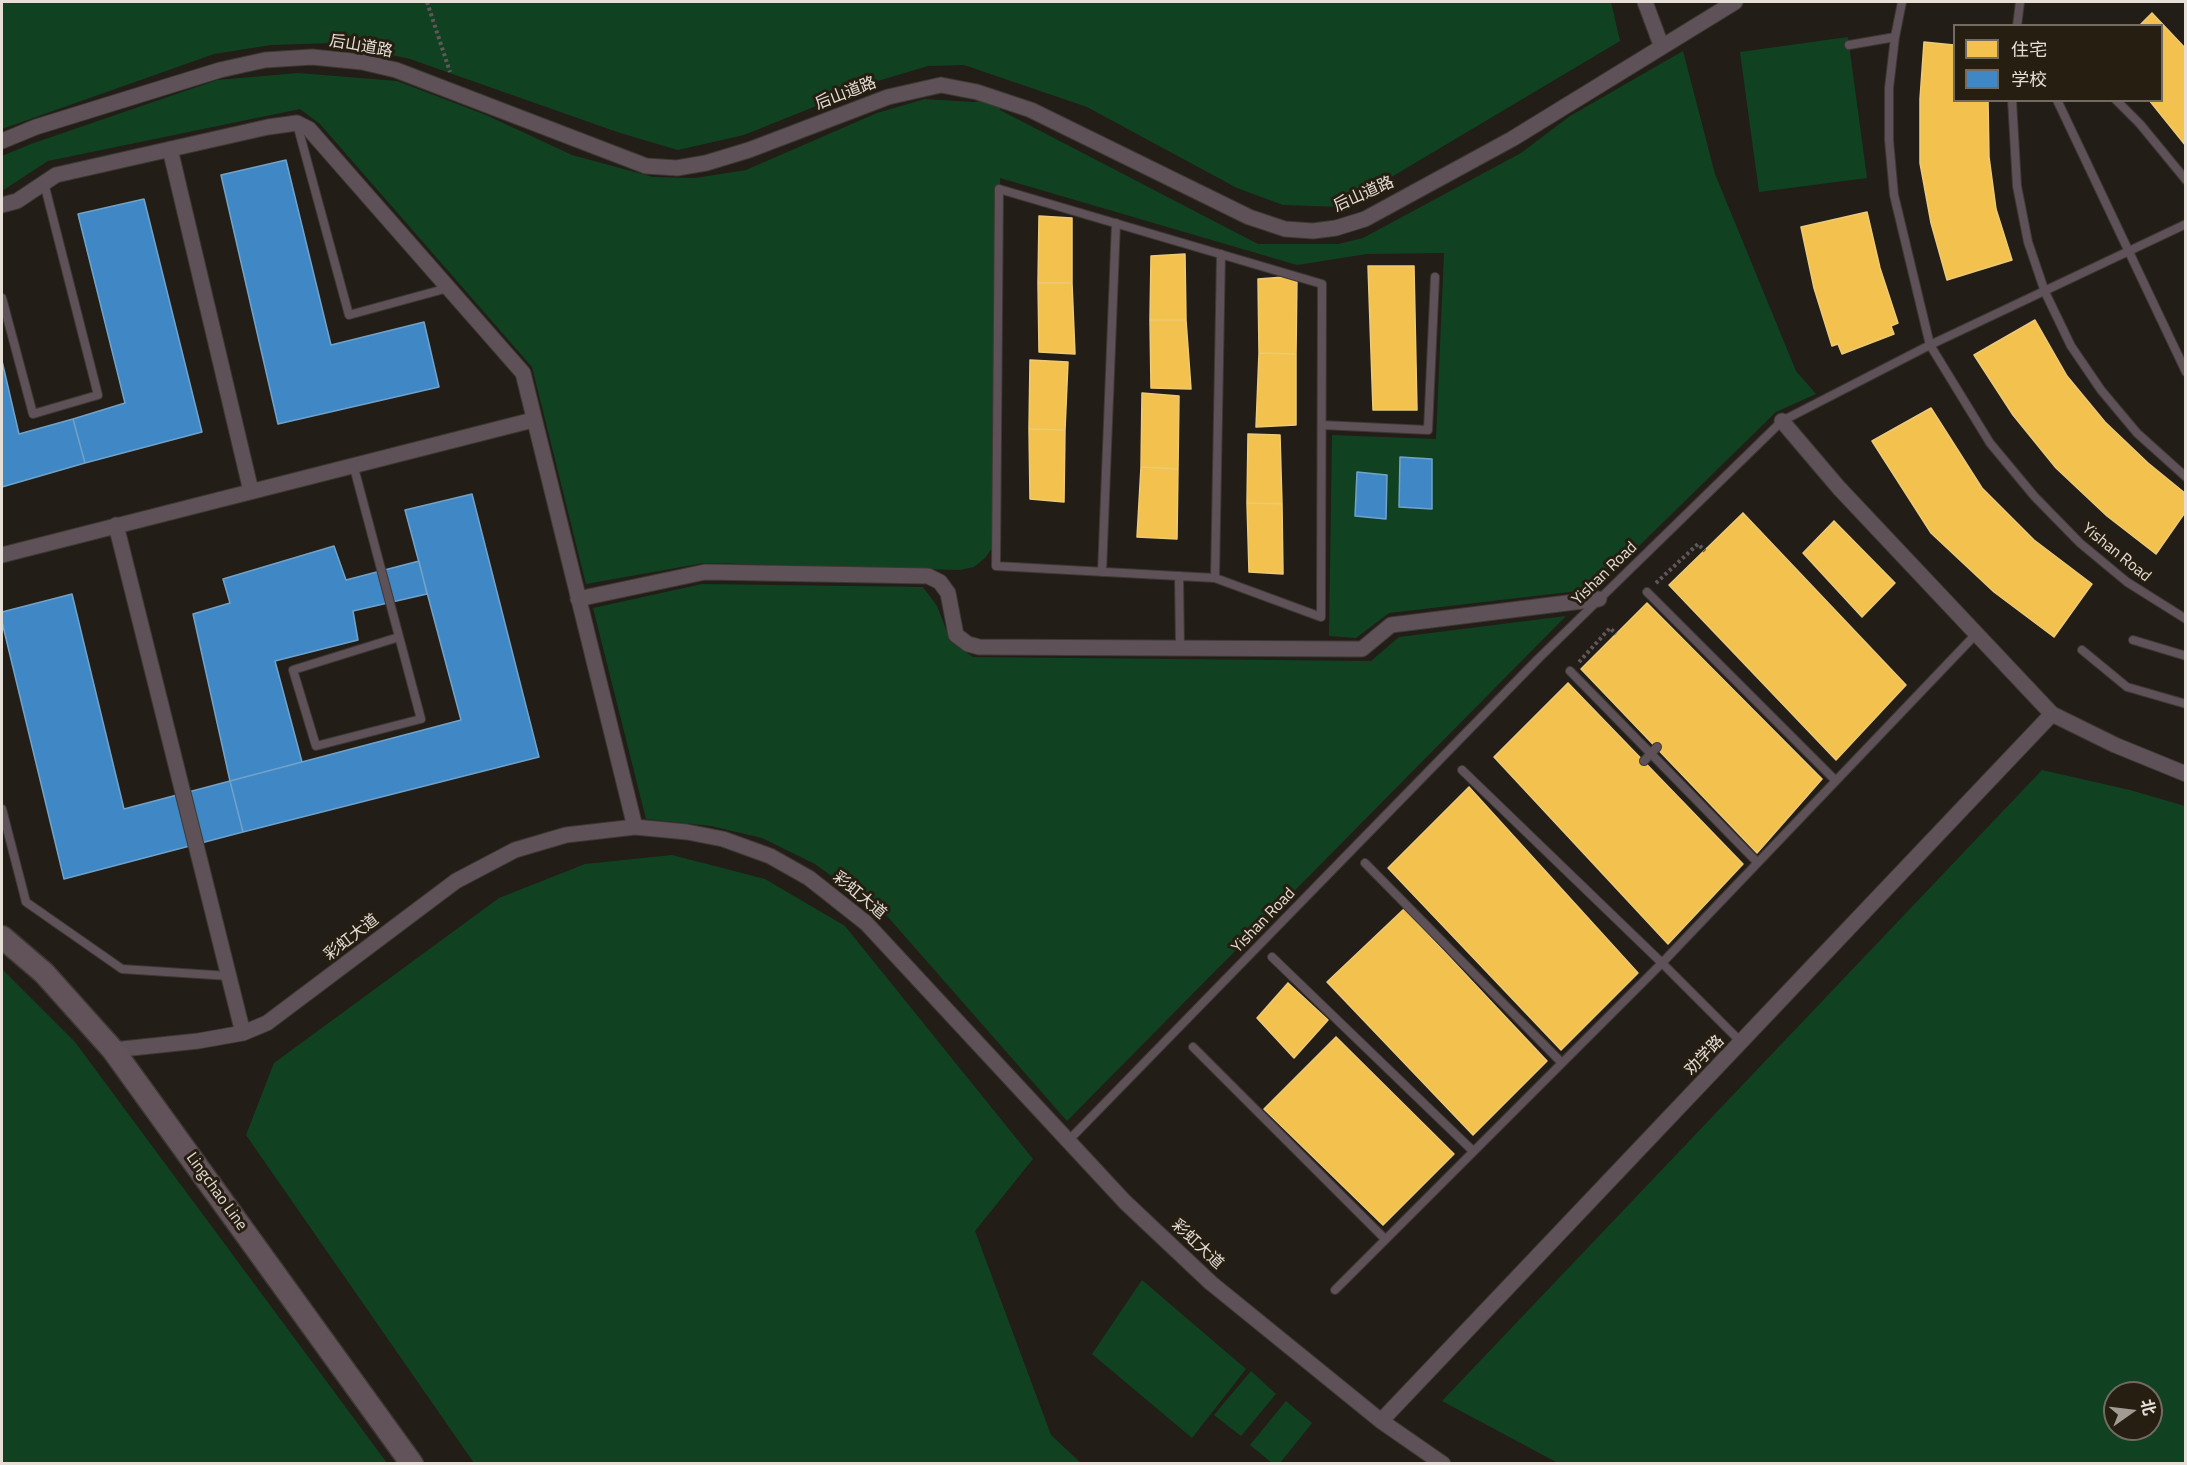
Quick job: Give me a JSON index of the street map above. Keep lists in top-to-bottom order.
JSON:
{
  "streets": {
    "main road": ["Lingchao Line"],
    "street": ["后山道路", "彩虹大道", "劝学路"],
    "lane": ["Yishan Road"]
  },
  "crossings": [
    ["Yishan Road", "彩虹大道"],
    ["彩虹大道", "劝学路"],
    ["彩虹大道", "Lingchao Line"]
  ],
  "legend": ["住宅", "学校"],
  "north": "right"
}
